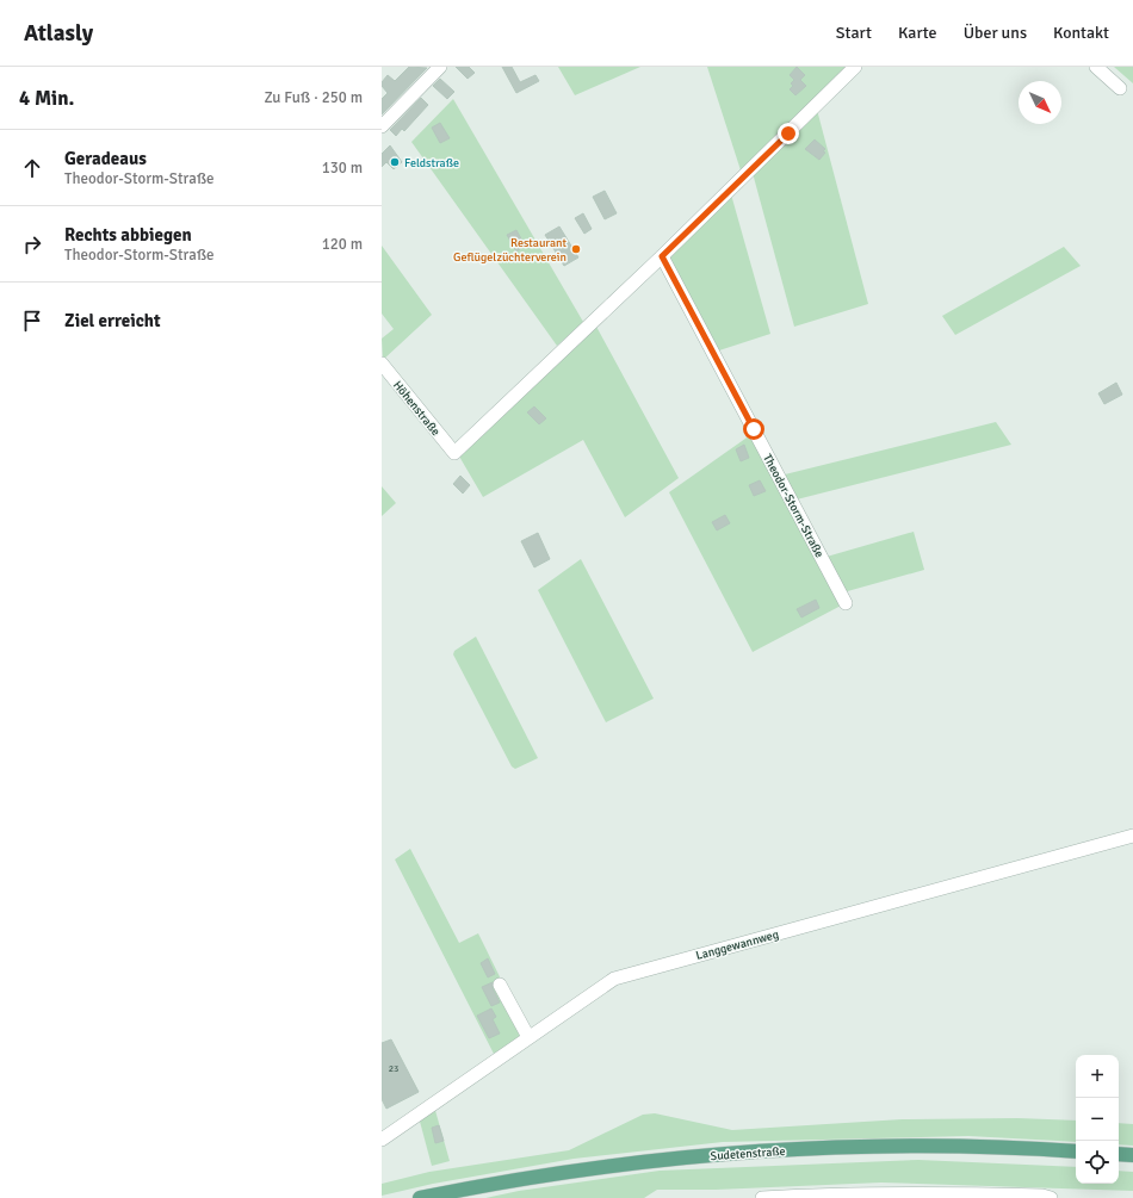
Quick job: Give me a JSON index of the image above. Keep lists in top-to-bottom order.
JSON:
{
  "streets": {
    "main road": ["Sudetenstraße"],
    "street": ["Höhenstraße", "Theodor-Storm-Straße", "Langgewannweg"]
  },
  "crossings": [
    ["Höhenstraße", "Theodor-Storm-Straße"]
  ],
  "places": ["Feldstraße", "Restaurant Geflügelzüchterverein"],
  "house_numbers": ["23"],
  "north": "bottom right",
  "page": {
    "header": "Atlasly",
    "nav": [
      "Start",
      "Karte",
      "Über uns",
      "Kontakt"
    ],
    "heading": ["4 Min.", "Zu Fuß · 250 m"],
    "list": [
      ["Geradeaus", "Theodor-Storm-Straße", "130 m"],
      ["Rechts abbiegen", "Theodor-Storm-Straße", "120 m"],
      "Ziel erreicht"
    ],
    "map_buttons": ["+", "−"]
  }
}
